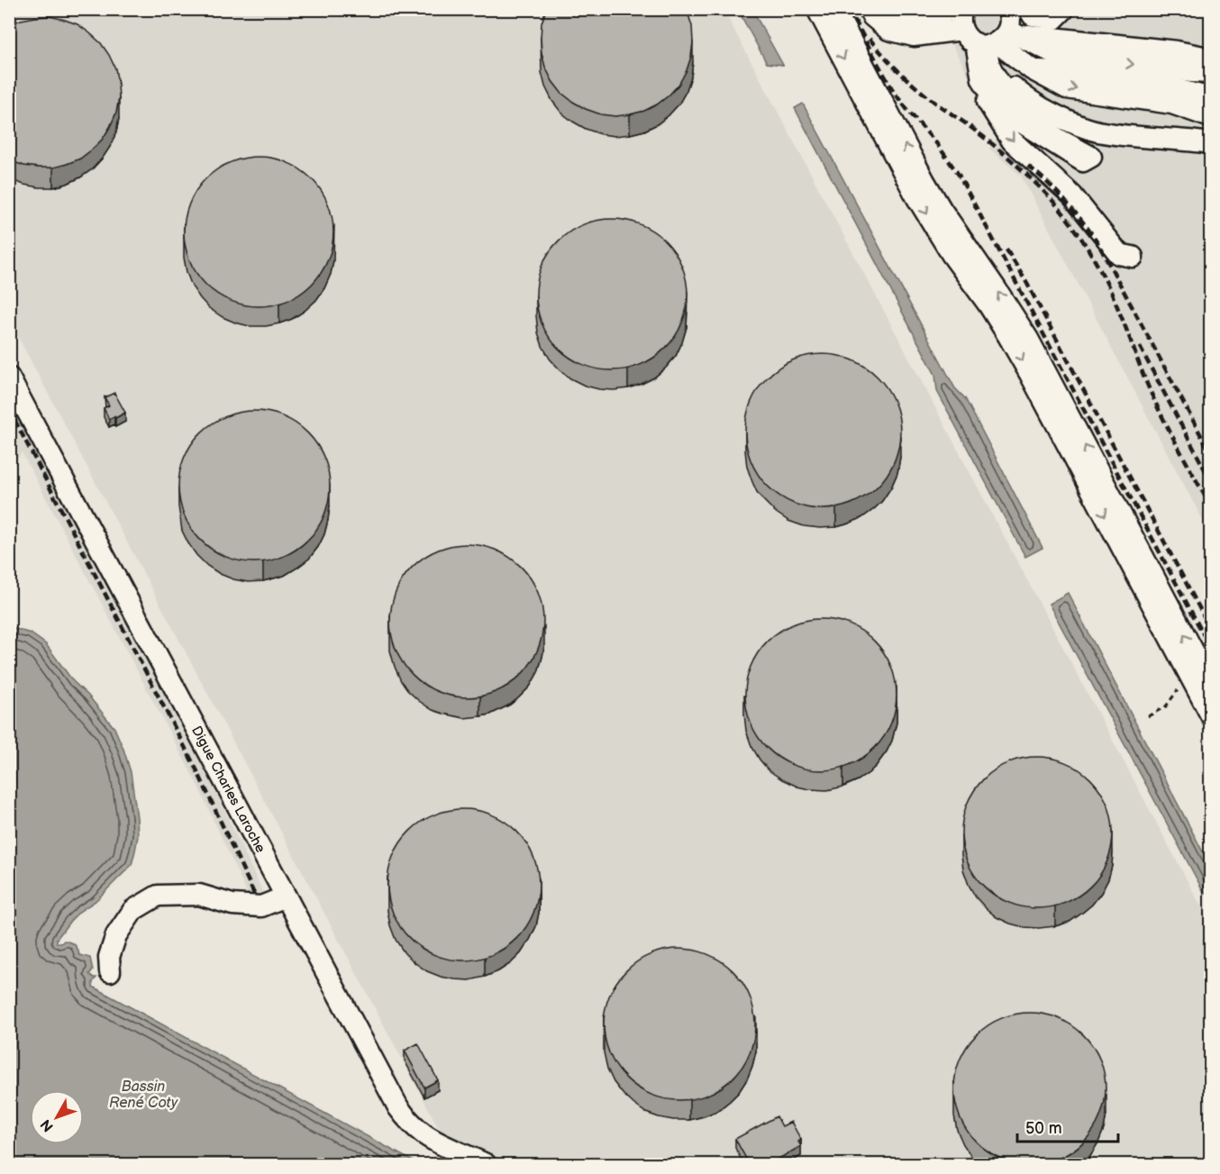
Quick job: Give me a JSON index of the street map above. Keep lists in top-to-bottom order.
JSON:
{
  "streets": {
    "street": ["Digue Charles Laroche"]
  },
  "water": ["Bassin René Coty"],
  "scale_bar": "50 m",
  "north": "bottom left"
}
